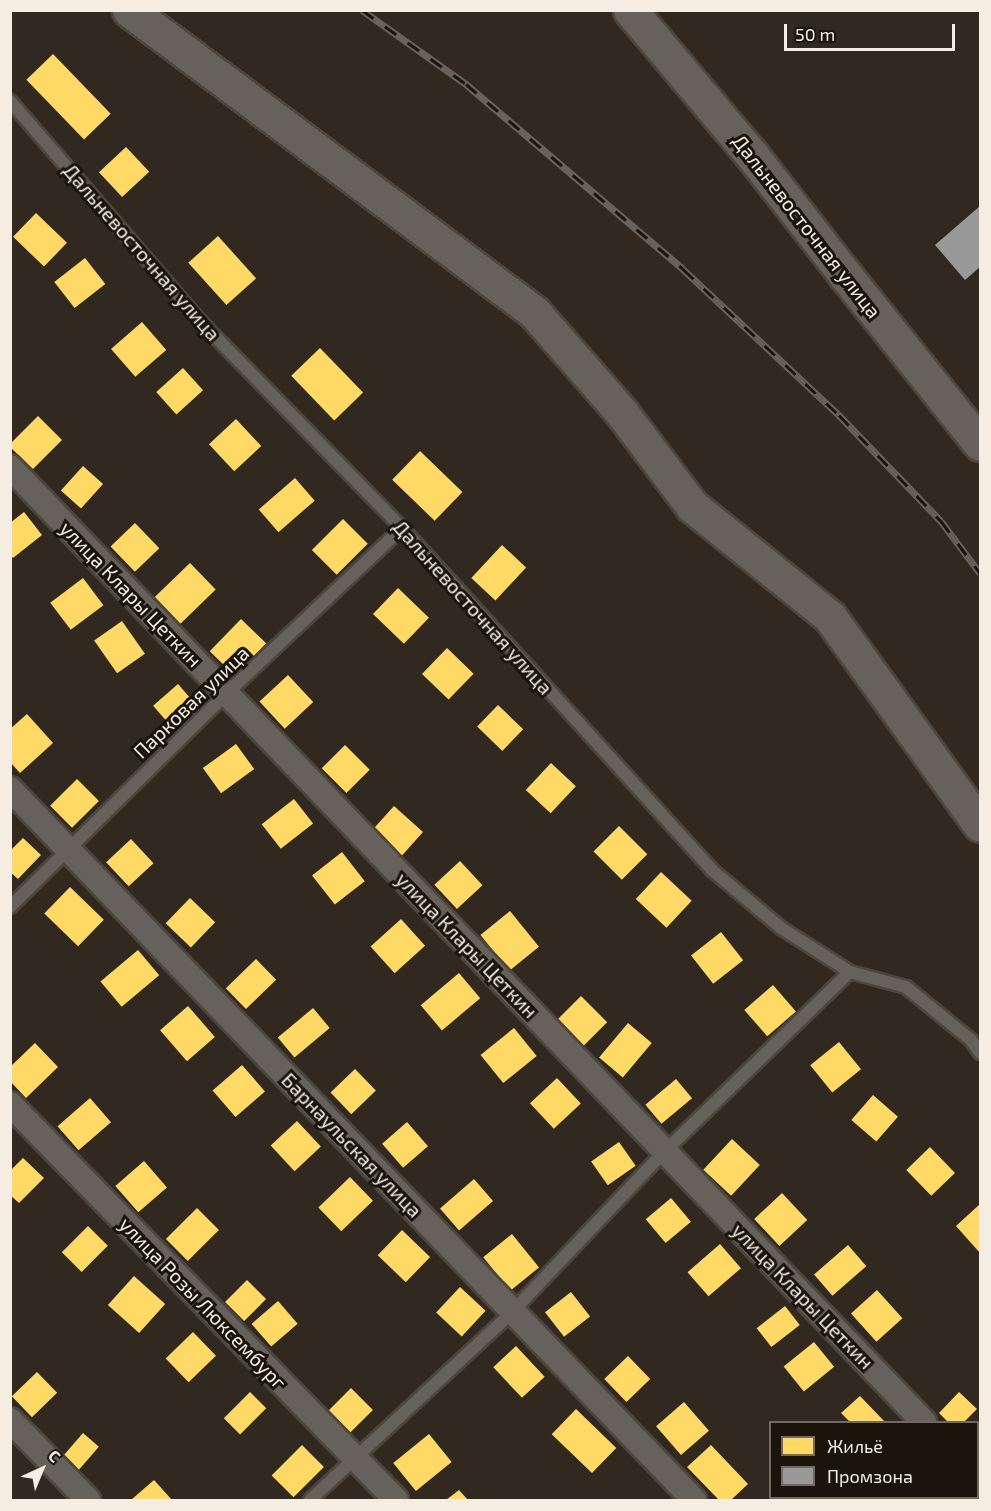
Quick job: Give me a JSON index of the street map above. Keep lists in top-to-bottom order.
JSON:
{
  "streets": {
    "street": [
      "Дальневосточная улица",
      "улица Клары Цеткин",
      "Барнаульская улица",
      "улица Розы Люксембург"
    ],
    "lane": ["Парковая улица"]
  },
  "crossings": [
    ["Дальневосточная улица", "Парковая улица"],
    ["улица Клары Цеткин", "Парковая улица"],
    ["Парковая улица", "Барнаульская улица"]
  ],
  "legend": ["Жильё", "Промзона"],
  "scale_bar": "50 m",
  "north": "top right"
}
